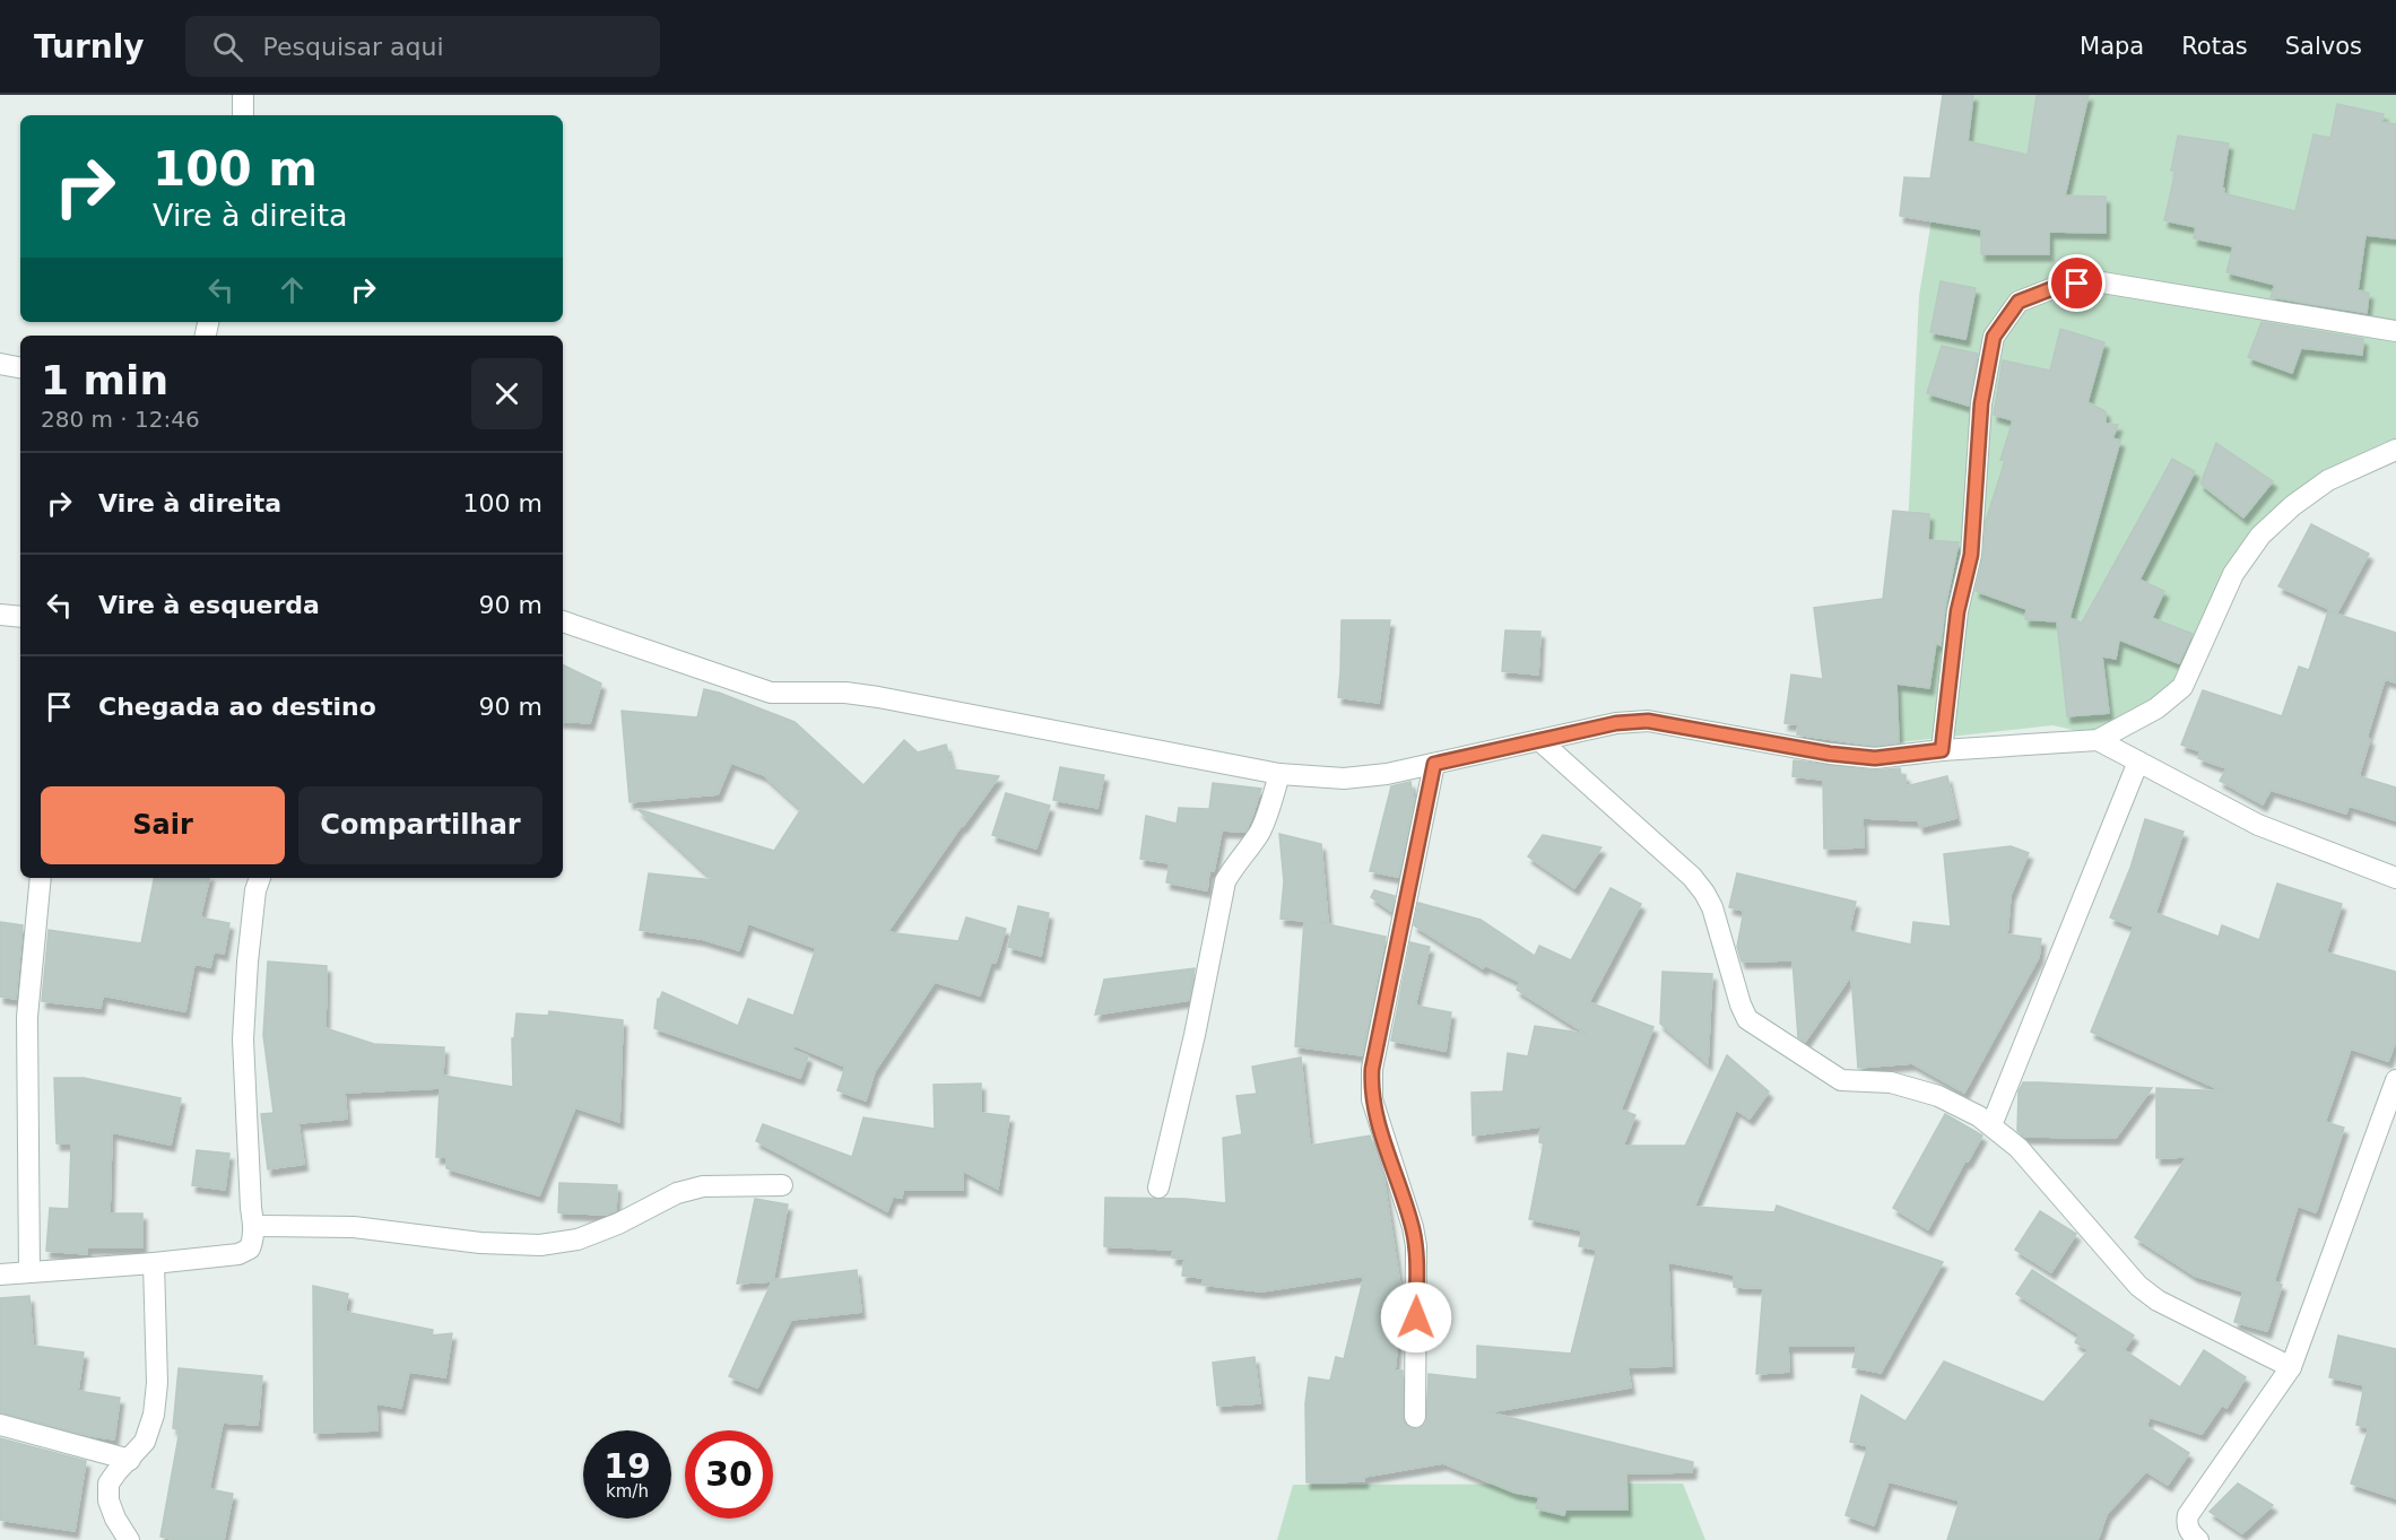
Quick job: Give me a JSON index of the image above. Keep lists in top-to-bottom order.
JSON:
{
  "page": {
    "header": "Turnly",
    "search": "Pesquisar aqui",
    "nav": ["Mapa", "Rotas", "Salvos"],
    "turn": ["100 m", "Vire à direita"],
    "heading": ["1 min", "280 m · 12:46"],
    "list": [
      {
        "name": "Vire à direita",
        "value": "100 m"
      },
      {
        "name": "Vire à esquerda",
        "value": "90 m"
      },
      {
        "name": "Chegada ao destino",
        "value": "90 m"
      }
    ],
    "buttons": ["Sair", "Compartilhar"],
    "speed": "19 km/h",
    "limit": "30"
  }
}
